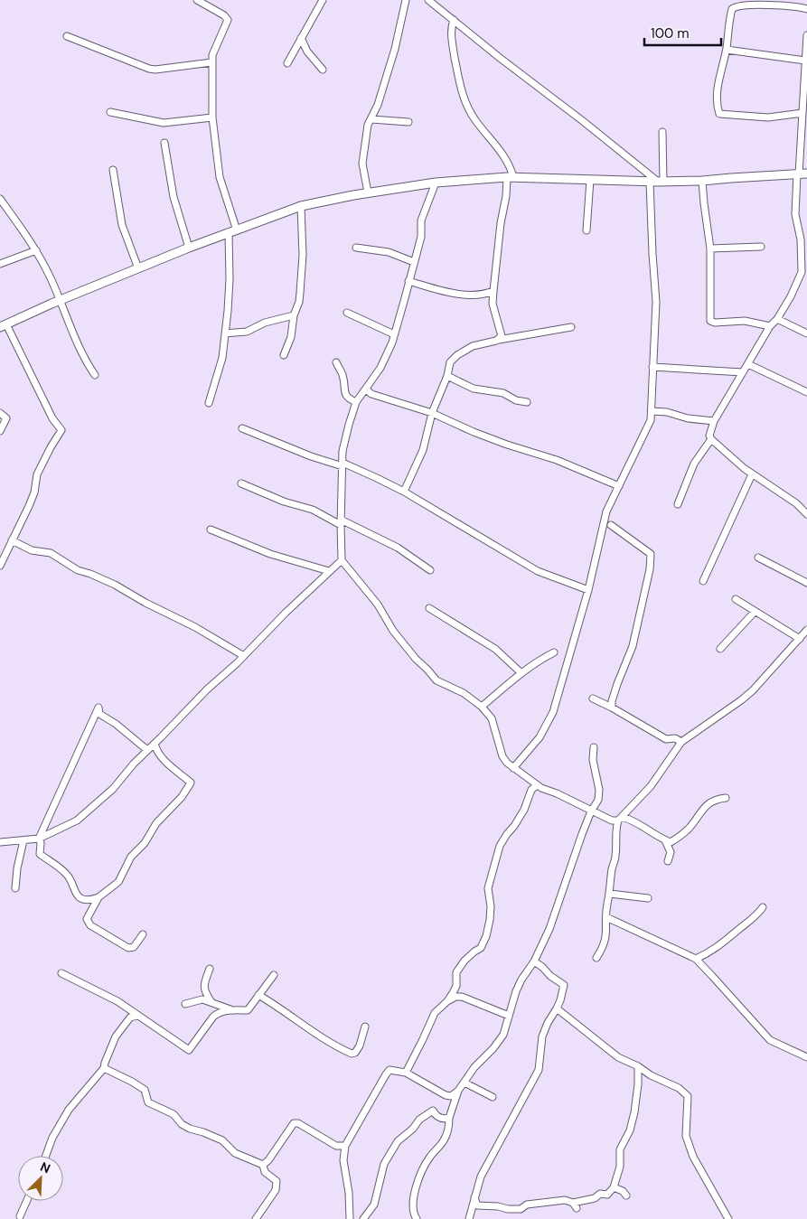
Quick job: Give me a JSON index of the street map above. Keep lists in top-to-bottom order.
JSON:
{
  "scale_bar": "100 m",
  "north": "top right"
}
